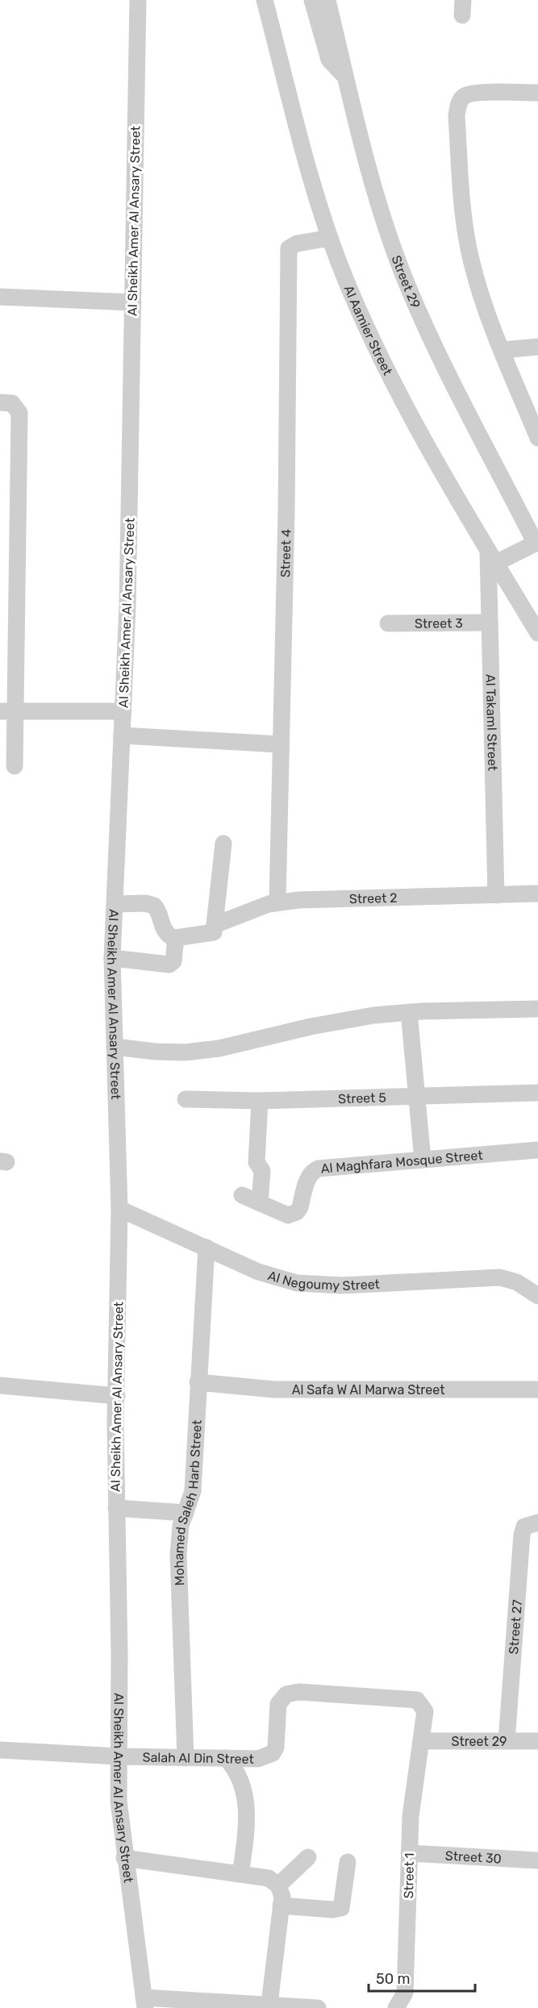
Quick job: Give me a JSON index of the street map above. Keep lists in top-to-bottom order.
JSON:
{
  "streets": {
    "street": [
      "Al Sheikh Amer Al Ansary Street",
      "Street 29",
      "Al Aamier Street",
      "Street 4",
      "Street 3",
      "Al Takaml Street",
      "Street 2",
      "Street 5",
      "Al Maghfara Mosque Street",
      "Al Negoumy Street",
      "Al Safa W Al Marwa Street",
      "Mohamed Saleh Harb Street",
      "Street 27",
      "Salah Al Din Street",
      "Street 30",
      "Street 1"
    ]
  },
  "crossings": [
    ["Al Sheikh Amer Al Ansary Street", "Al Negoumy Street"],
    ["Al Sheikh Amer Al Ansary Street", "Salah Al Din Street"],
    ["Street 29", "Street 27"],
    ["Street 29", "Salah Al Din Street"],
    ["Street 29", "Street 1"],
    ["Al Aamier Street", "Street 4"],
    ["Al Aamier Street", "Al Takaml Street"],
    ["Street 4", "Street 2"],
    ["Street 3", "Al Takaml Street"],
    ["Al Takaml Street", "Street 2"],
    ["Al Negoumy Street", "Mohamed Saleh Harb Street"],
    ["Al Safa W Al Marwa Street", "Mohamed Saleh Harb Street"],
    ["Mohamed Saleh Harb Street", "Salah Al Din Street"],
    ["Salah Al Din Street", "Street 1"],
    ["Street 30", "Street 1"]
  ],
  "scale_bar": "50 m"
}
